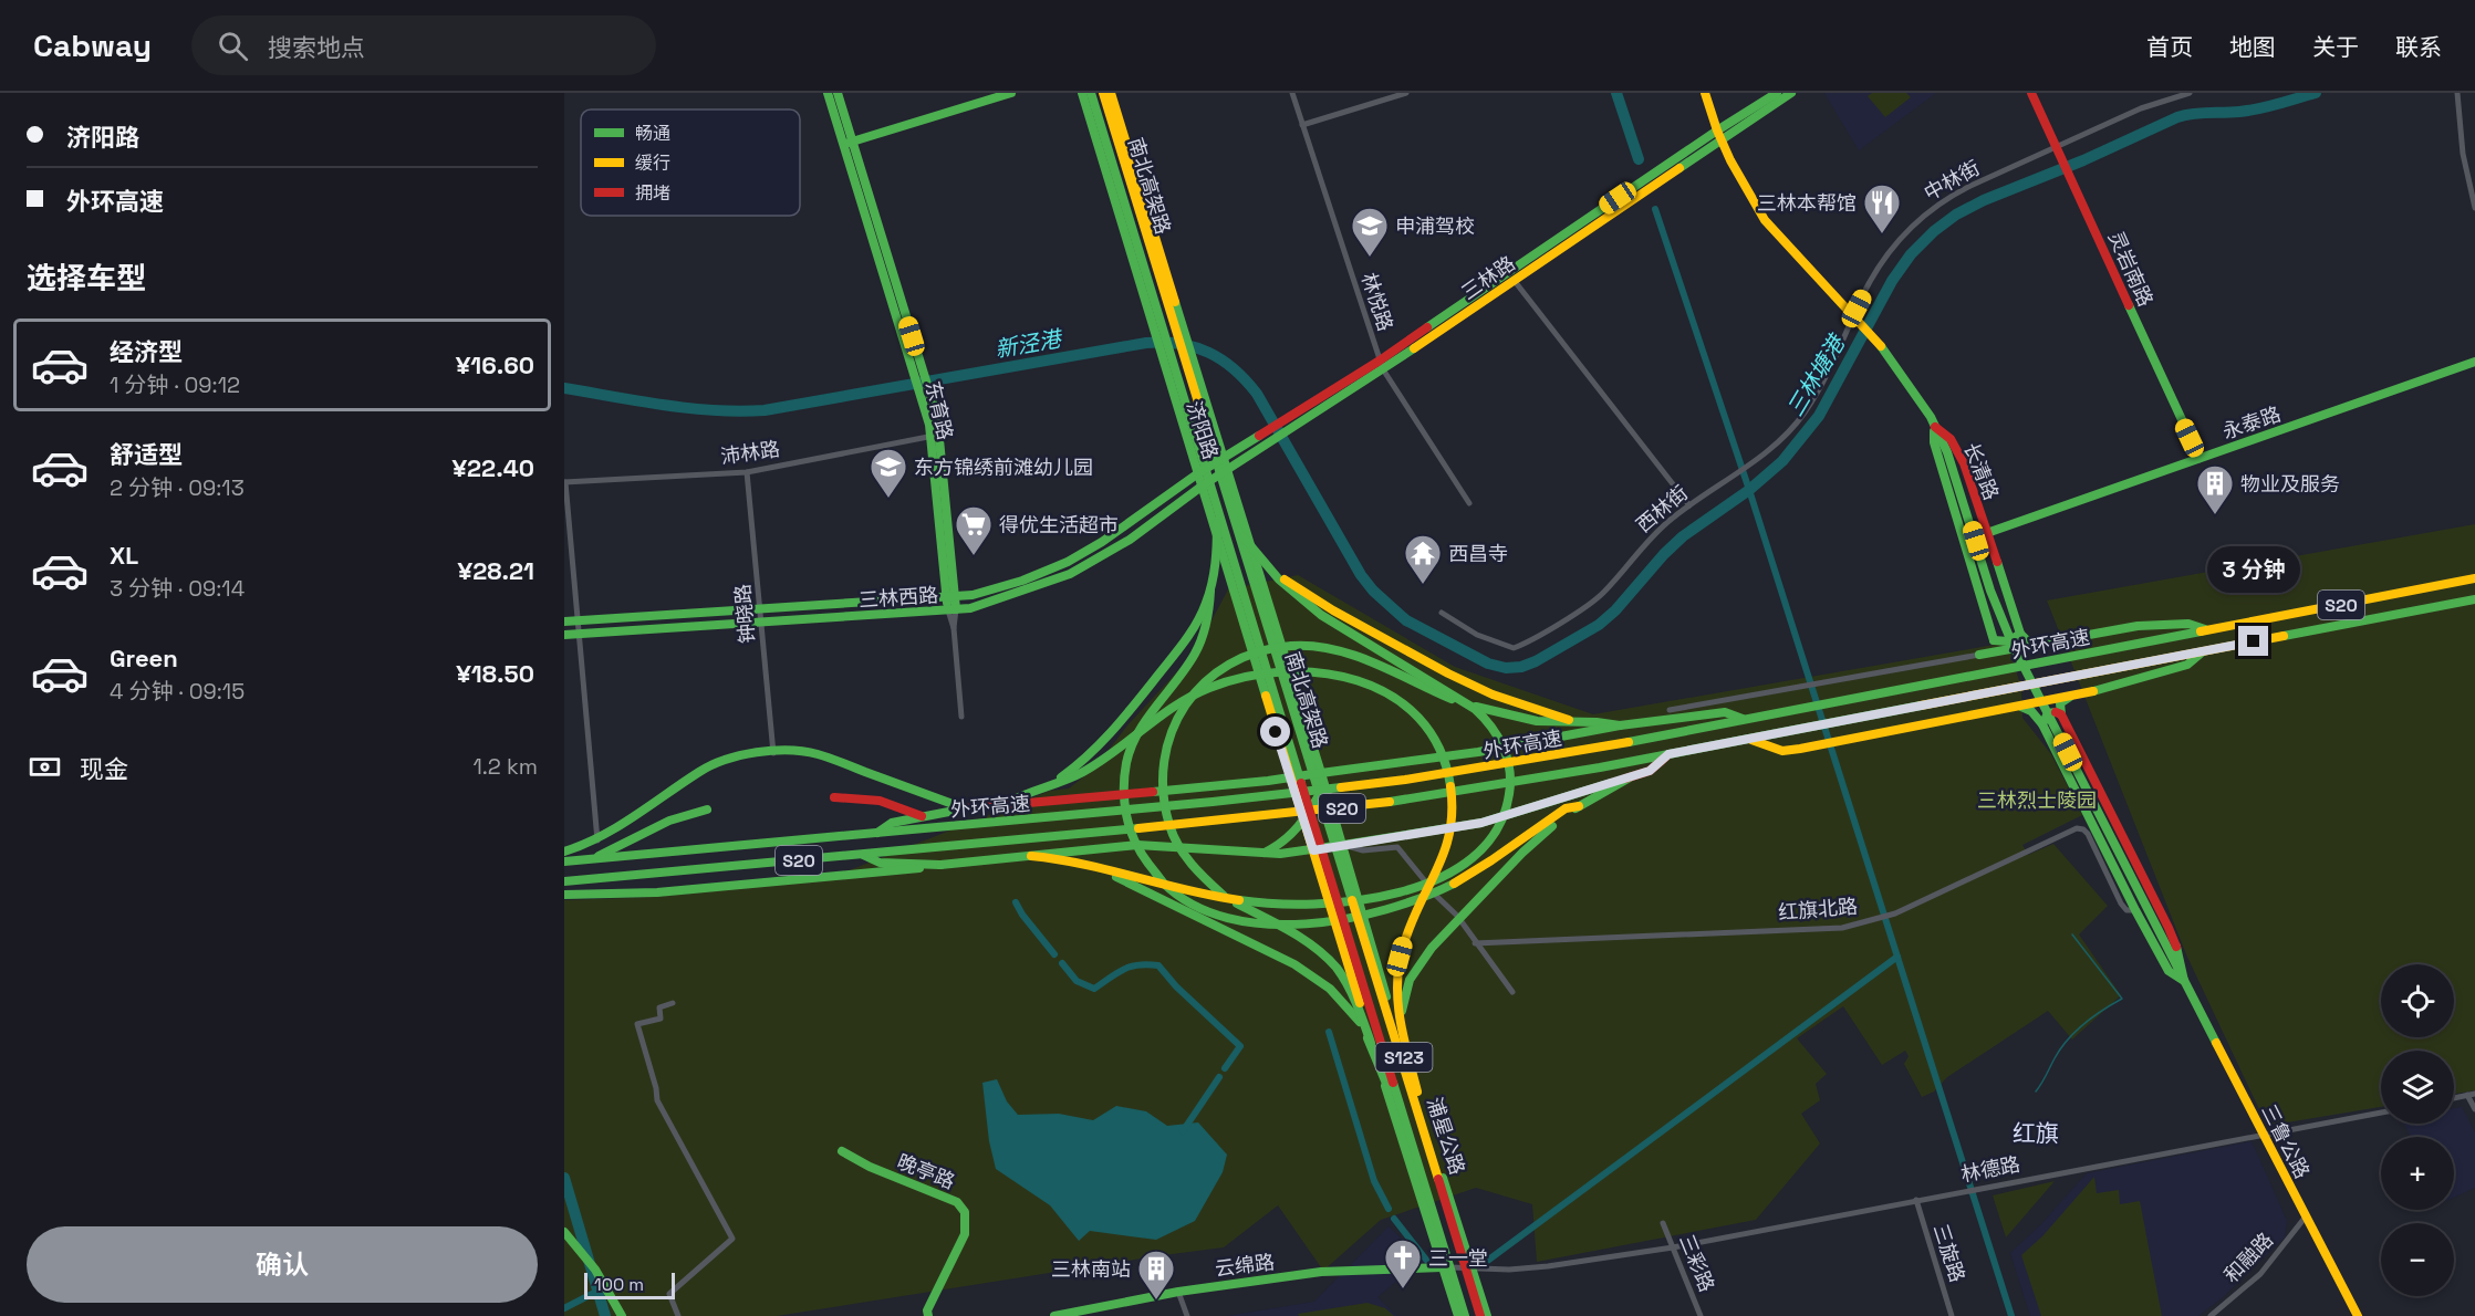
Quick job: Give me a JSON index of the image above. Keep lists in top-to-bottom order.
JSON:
{
  "streets": {
    "main road": [
      "南北高架路",
      "灵岩南路",
      "三林路",
      "东育路",
      "永泰路",
      "济阳路",
      "长清路",
      "三林西路",
      "S20",
      "外环高速",
      "S123",
      "浦星公路",
      "三鲁公路",
      "晚亭路",
      "云绵路"
    ],
    "street": [
      "中林街",
      "林悦路",
      "沛林路",
      "西林街",
      "钟晓路",
      "红旗北路",
      "林德路",
      "三旋路",
      "和融路",
      "三彩路"
    ]
  },
  "crossings": [
    ["中林街", "长清路"],
    ["中林街", "西林街"],
    ["灵岩南路", "永泰路"],
    ["三林路", "林悦路"],
    ["三林路", "济阳路"],
    ["三林路", "长清路"],
    ["三林路", "三林西路"],
    ["东育路", "沛林路"],
    ["东育路", "三林西路"],
    ["永泰路", "长清路"],
    ["济阳路", "三林西路"],
    ["济阳路", "S123"],
    ["济阳路", "浦星公路"],
    ["沛林路", "钟晓路"],
    ["长清路", "西林街"],
    ["长清路", "三鲁公路"],
    ["三林西路", "钟晓路"],
    ["红旗北路", "三鲁公路"],
    ["S123", "林德路"],
    ["S123", "云绵路"],
    ["浦星公路", "林德路"],
    ["三鲁公路", "林德路"],
    ["三鲁公路", "和融路"],
    ["林德路", "三旋路"],
    ["林德路", "三彩路"],
    ["林德路", "云绵路"]
  ],
  "districts": ["红旗"],
  "water": ["新泾港", "三林塘港"],
  "parks": ["三林烈士陵园"],
  "places": {
    "restaurant": ["三林本帮馆"],
    "school or university": ["申浦驾校", "东方锦绣前滩幼儿园"],
    "building": ["物业及服务", "三林南站"],
    "supermarket": ["得优生活超市"],
    "temple": ["西昌寺"],
    "church": ["三一堂"]
  },
  "legend": ["畅通", "缓行", "拥堵"],
  "scale_bar": "100 m",
  "page": {
    "header": "Cabway",
    "search": "搜索地点",
    "nav": [
      "首页",
      "地图",
      "关于",
      "联系"
    ],
    "banner": ["济阳路", "外环高速"],
    "heading": "选择车型",
    "list": [
      {
        "name": "经济型",
        "note": "1 分钟 · 09:12",
        "value": "¥16.60"
      },
      {
        "name": "舒适型",
        "note": "2 分钟 · 09:13",
        "value": "¥22.40"
      },
      {
        "name": "XL",
        "note": "3 分钟 · 09:14",
        "value": "¥28.21"
      },
      {
        "name": "Green",
        "note": "4 分钟 · 09:15",
        "value": "¥18.50"
      }
    ],
    "bubble": "3 分钟",
    "pay": ["现金", "1.2 km"],
    "map_buttons": ["+", "−"],
    "buttons": "确认",
    "scale": "100 m"
  }
}
